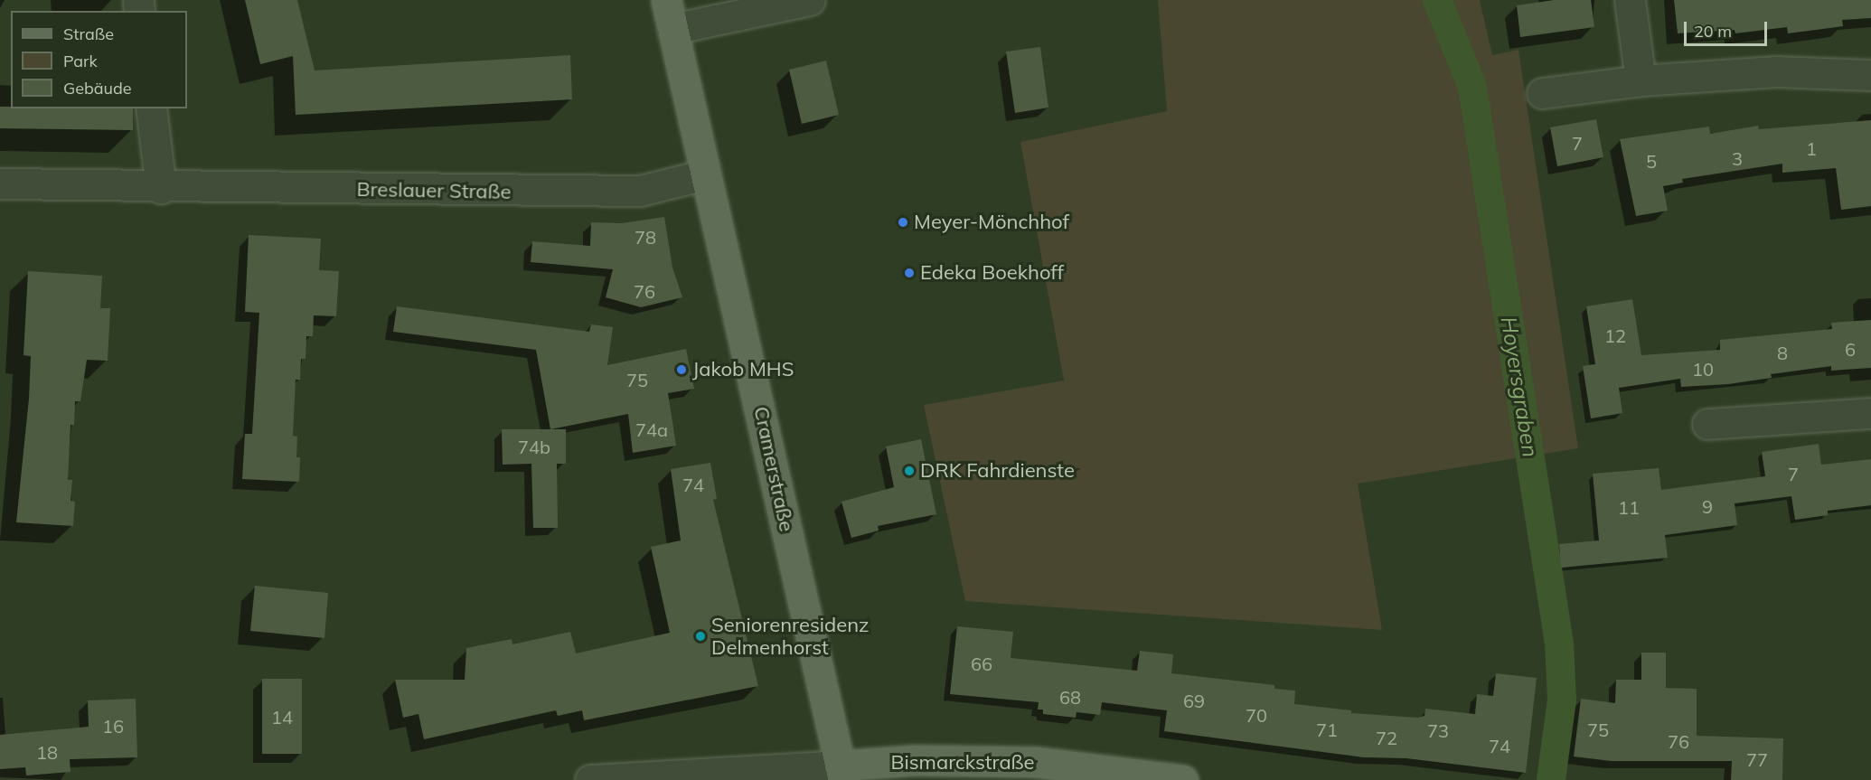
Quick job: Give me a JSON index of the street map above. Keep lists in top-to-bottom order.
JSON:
{
  "streets": {
    "main road": ["Cramerstraße", "Bismarckstraße"],
    "street": ["Breslauer Straße"]
  },
  "crossings": [
    ["Breslauer Straße", "Cramerstraße"],
    ["Cramerstraße", "Bismarckstraße"]
  ],
  "water": ["Hoyersgraben"],
  "places": [
    "Meyer-Mönchhof",
    "Edeka Boekhoff",
    "Jakob MHS",
    "DRK Fahrdienste",
    "Seniorenresidenz Delmenhorst"
  ],
  "house_numbers": [
    "7",
    "1",
    "3",
    "5",
    "78",
    "76",
    "12",
    "6",
    "8",
    "10",
    "75",
    "74a",
    "74b",
    "7",
    "74",
    "9",
    "11",
    "66",
    "68",
    "69",
    "70",
    "14",
    "16",
    "71",
    "75",
    "73",
    "72",
    "76",
    "74",
    "18",
    "77"
  ],
  "legend": ["Straße", "Park", "Gebäude"],
  "scale_bar": "20 m"
}
